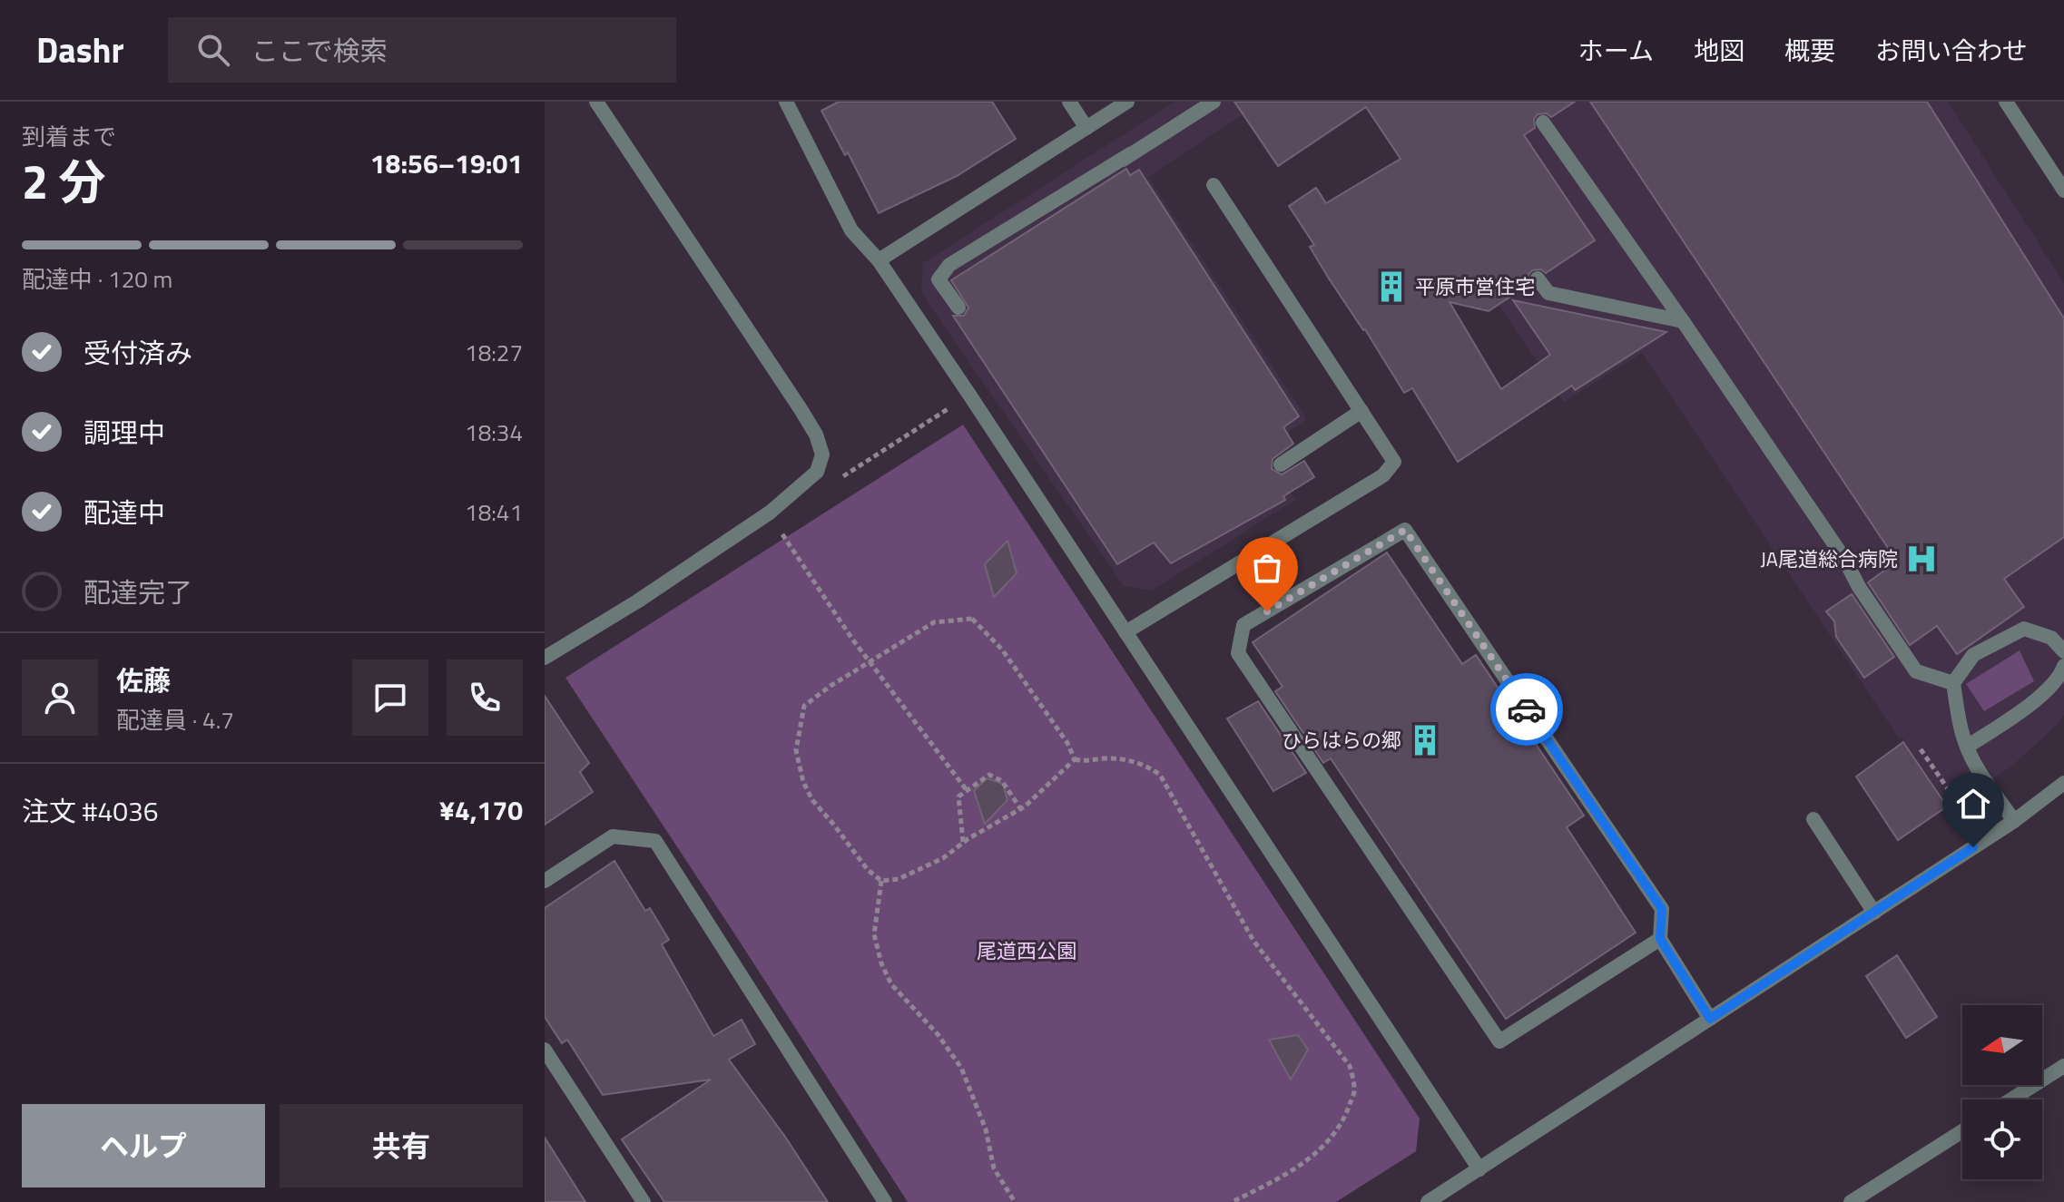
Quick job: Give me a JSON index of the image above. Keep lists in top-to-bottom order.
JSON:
{
  "parks": ["尾道西公園"],
  "places": {
    "building": ["平原市営住宅", "ひらはらの郷"],
    "hospital": ["JA尾道総合病院"]
  },
  "north": "left",
  "page": {
    "header": "Dashr",
    "search": "ここで検索",
    "nav": [
      "ホーム",
      "地図",
      "概要",
      "お問い合わせ"
    ],
    "heading": ["2 分", "到着まで", "18:56–19:01"],
    "panel": [
      "佐藤",
      "配達員 · 4.7",
      "注文 #4036",
      "¥4,170"
    ],
    "bar": "配達中 · 120 m",
    "list": [
      ["受付済み", "18:27"],
      ["調理中", "18:34"],
      ["配達中", "18:41"],
      "配達完了"
    ],
    "buttons": ["ヘルプ", "共有"]
  }
}
